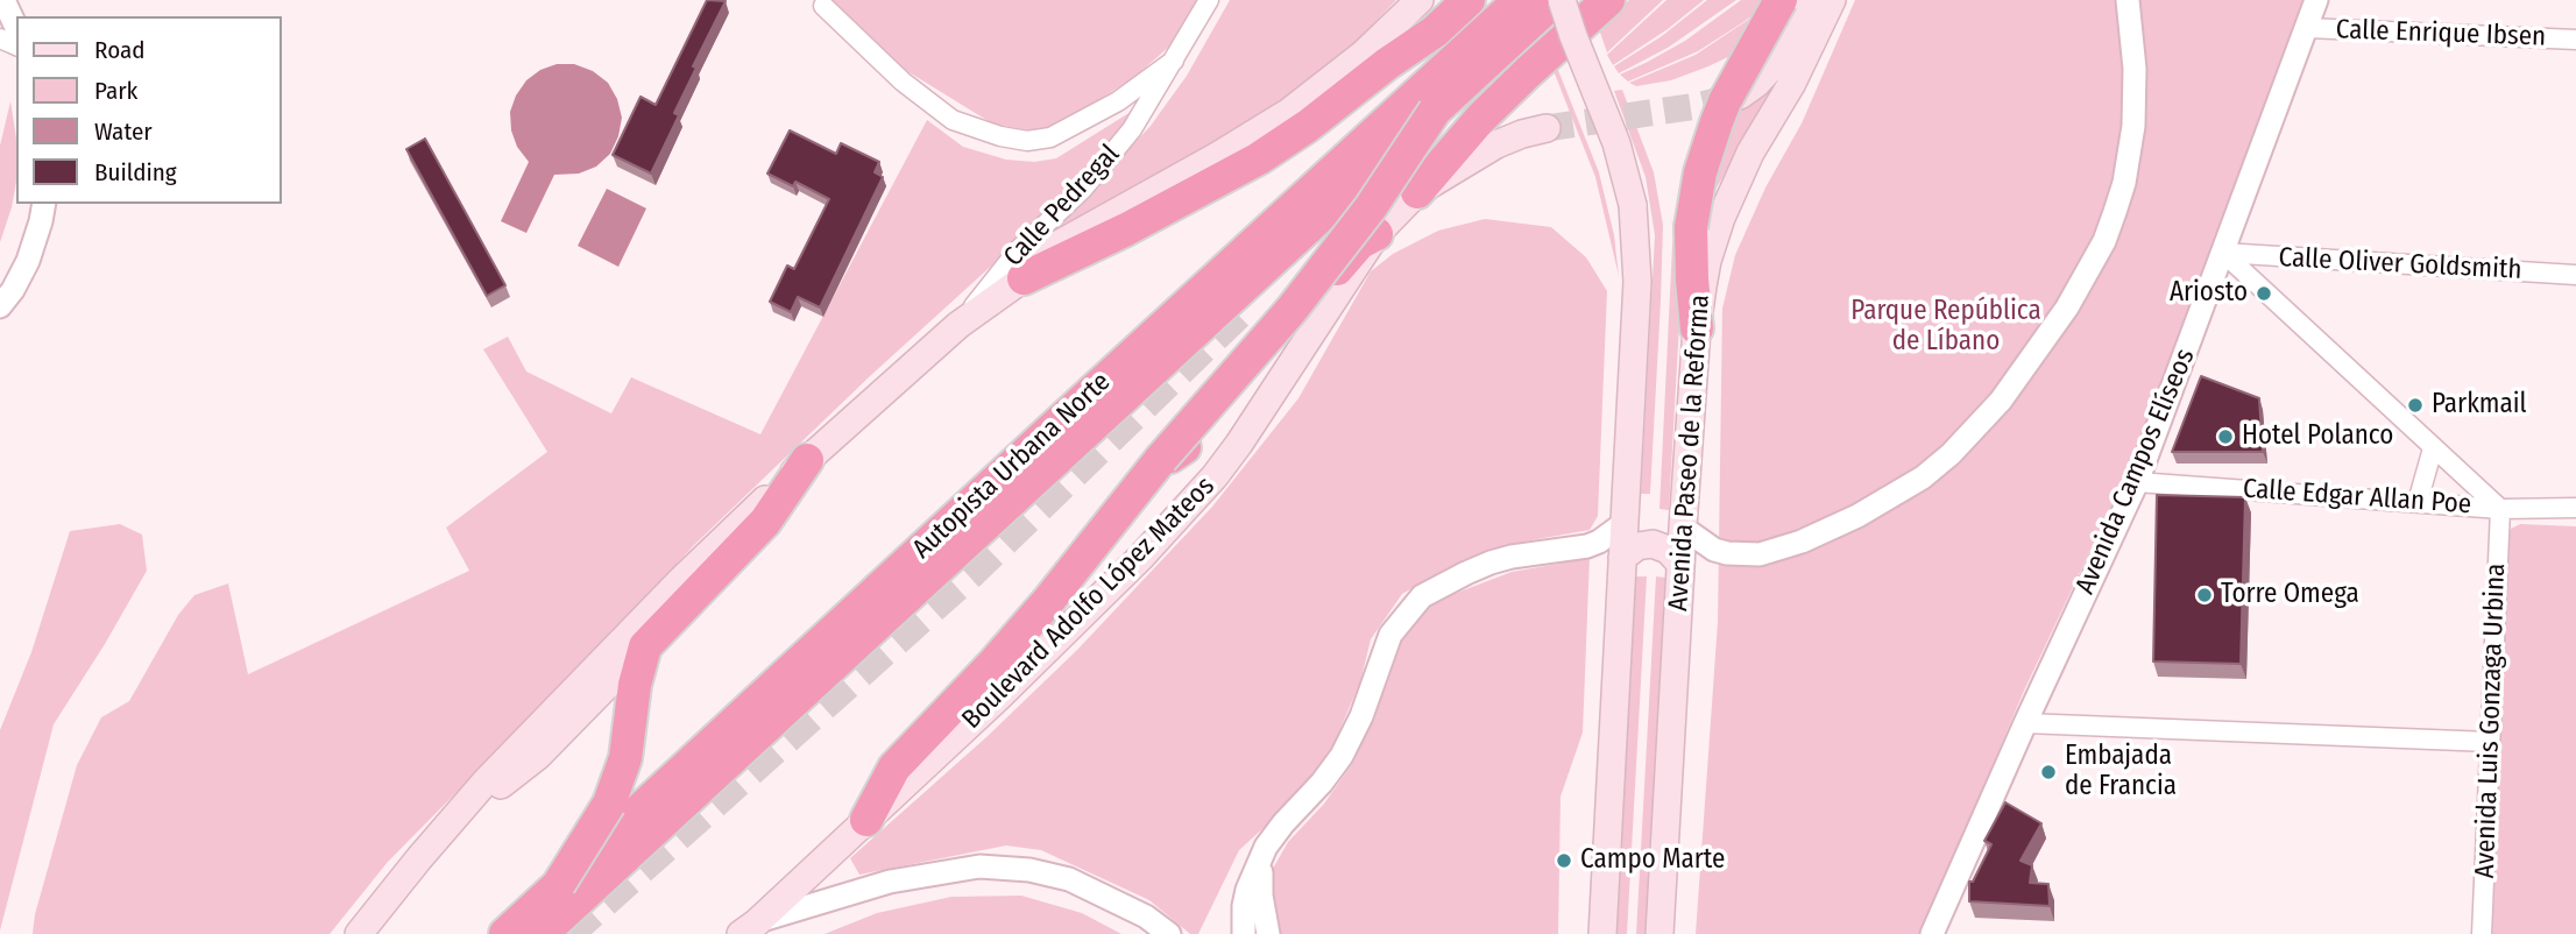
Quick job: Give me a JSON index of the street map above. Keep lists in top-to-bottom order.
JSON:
{
  "streets": {
    "highway": ["Autopista Urbana Norte"],
    "main road": ["Avenida Paseo de la Reforma", "Boulevard Adolfo López Mateos"],
    "street": [
      "Calle Enrique Ibsen",
      "Calle Pedregal",
      "Calle Oliver Goldsmith",
      "Avenida Campos Elíseos",
      "Calle Edgar Allan Poe",
      "Avenida Luis Gonzaga Urbina"
    ]
  },
  "crossings": [
    ["Calle Enrique Ibsen", "Avenida Campos Elíseos"],
    ["Calle Oliver Goldsmith", "Avenida Campos Elíseos"],
    ["Avenida Campos Elíseos", "Calle Edgar Allan Poe"],
    ["Calle Edgar Allan Poe", "Avenida Luis Gonzaga Urbina"]
  ],
  "parks": ["Parque República de Líbano"],
  "places": [
    "Ariosto",
    "Parkmail",
    "Hotel Polanco",
    "Torre Omega",
    "Embajada de Francia",
    "Campo Marte"
  ],
  "legend": [
    "Road",
    "Park",
    "Water",
    "Building"
  ]
}
